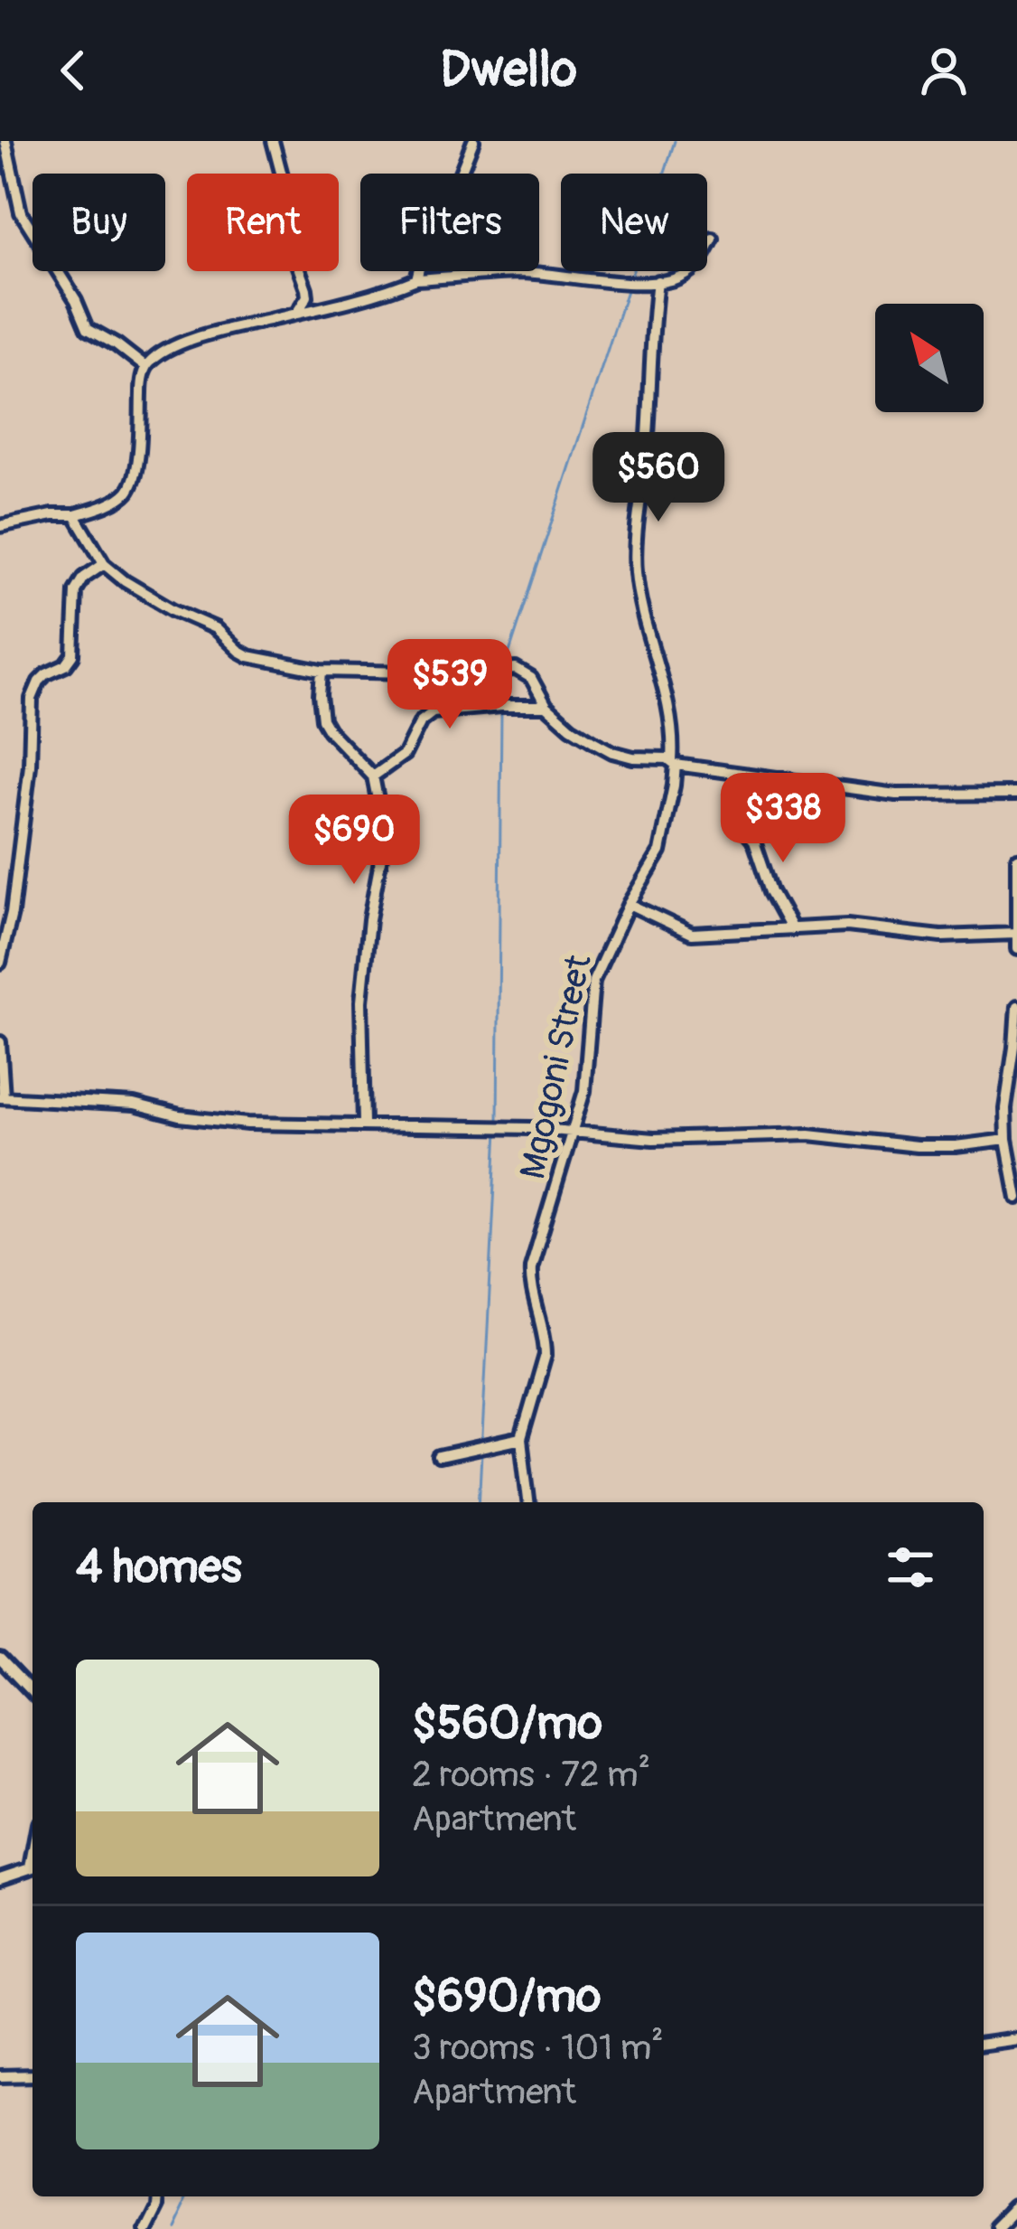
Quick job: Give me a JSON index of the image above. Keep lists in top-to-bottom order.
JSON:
{
  "streets": {
    "street": ["Mgogoni Street"]
  },
  "north": "top left",
  "page": {
    "header": "Dwello",
    "chip": [
      "Buy",
      "Rent",
      "Filters",
      "New"
    ],
    "price": [
      "$560",
      "$539",
      "$338",
      "$690"
    ],
    "heading": "4 homes",
    "list": [
      {
        "name": "$560/mo",
        "note": "2 rooms · 72 m² · Apartment"
      },
      {
        "name": "$690/mo",
        "note": "3 rooms · 101 m² · Apartment"
      }
    ]
  }
}
